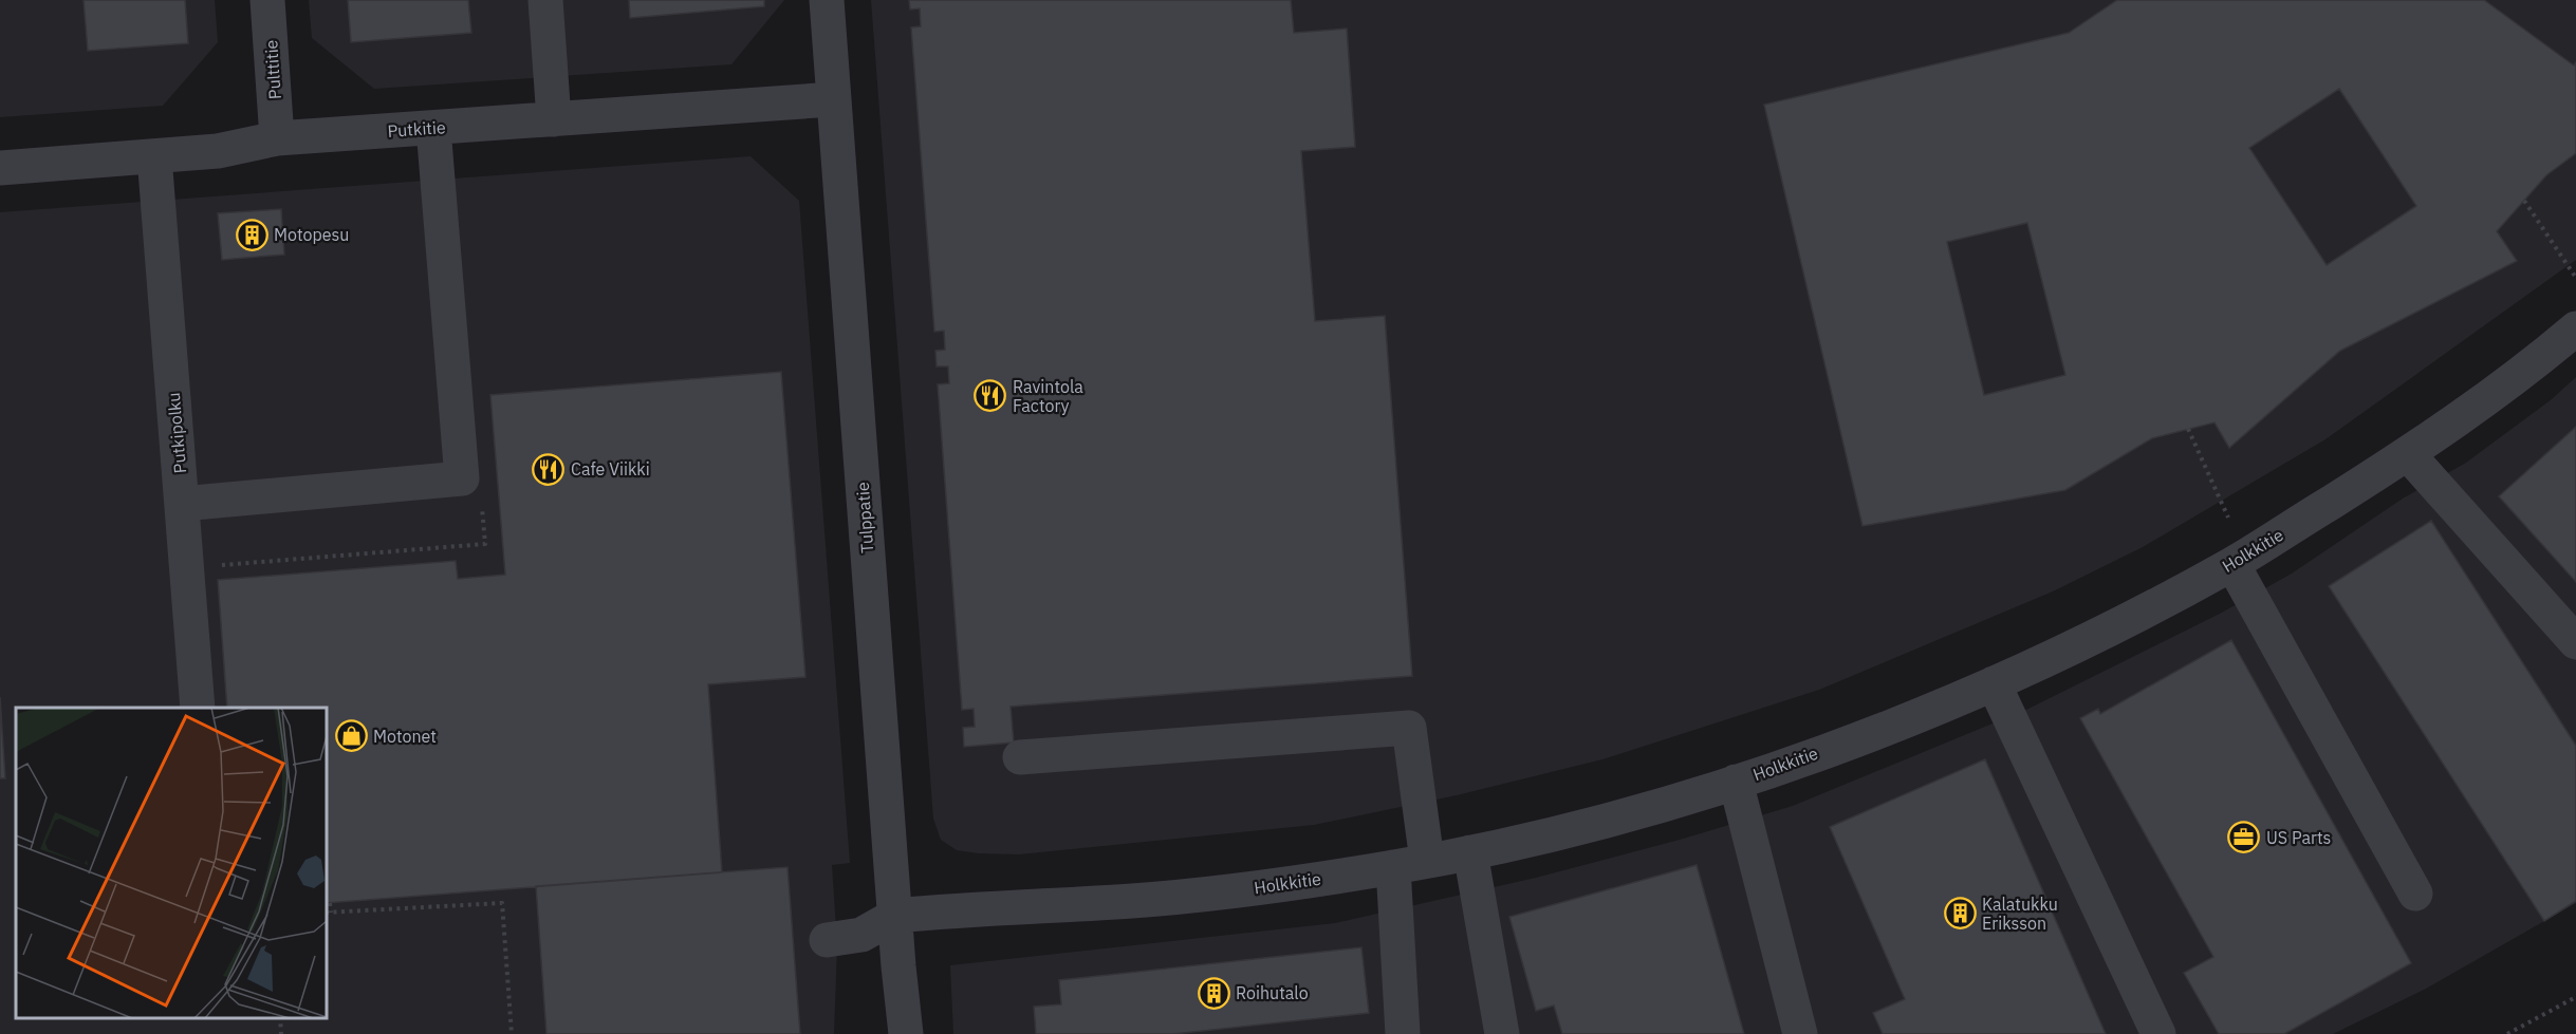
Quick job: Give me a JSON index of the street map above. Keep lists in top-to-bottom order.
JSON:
{
  "streets": {
    "street": [
      "Pulttitie",
      "Putkitie",
      "Putkipolku",
      "Tulppatie",
      "Holkkitie"
    ]
  },
  "crossings": [
    ["Pulttitie", "Putkitie"],
    ["Putkitie", "Putkipolku"],
    ["Putkitie", "Tulppatie"],
    ["Tulppatie", "Holkkitie"]
  ],
  "places": {
    "building": ["Motopesu", "Kalatukku Eriksson", "Roihutalo"],
    "restaurant": ["Ravintola Factory", "Cafe Viikki"],
    "shop": ["Motonet"],
    "office": ["US Parts"]
  }
}
